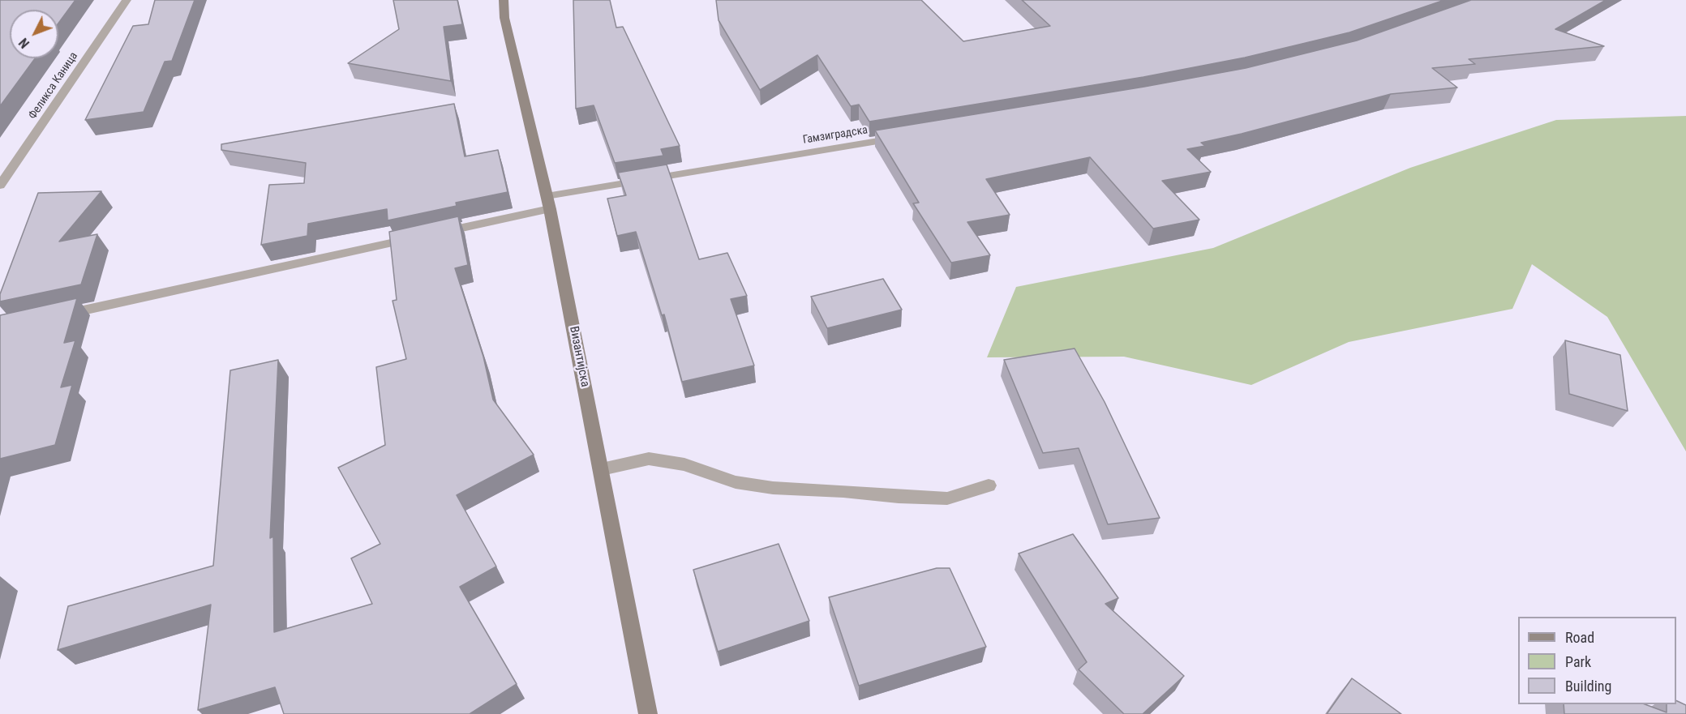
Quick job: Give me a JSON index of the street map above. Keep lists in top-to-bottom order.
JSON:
{
  "streets": {
    "street": ["Феликса Каница", "Гамзиградска", "Византијска"]
  },
  "crossings": [
    ["Гамзиградска", "Византијска"]
  ],
  "legend": ["Road", "Park", "Building"],
  "north": "bottom left"
}
